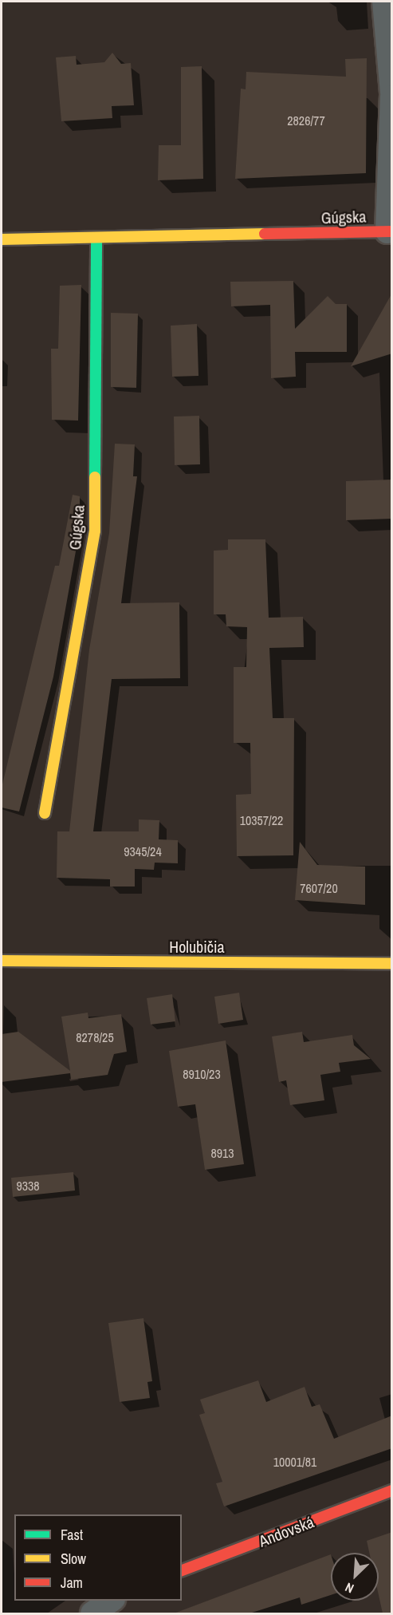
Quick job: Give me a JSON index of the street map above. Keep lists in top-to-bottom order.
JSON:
{
  "streets": {
    "street": ["Gúgska", "Holubičia", "Andovská"]
  },
  "house_numbers": [
    "2826/77",
    "10357/22",
    "9345/24",
    "7607/20",
    "8278/25",
    "8910/23",
    "8913",
    "9338",
    "10001/81"
  ],
  "legend": ["Fast", "Slow", "Jam"],
  "north": "bottom left"
}
